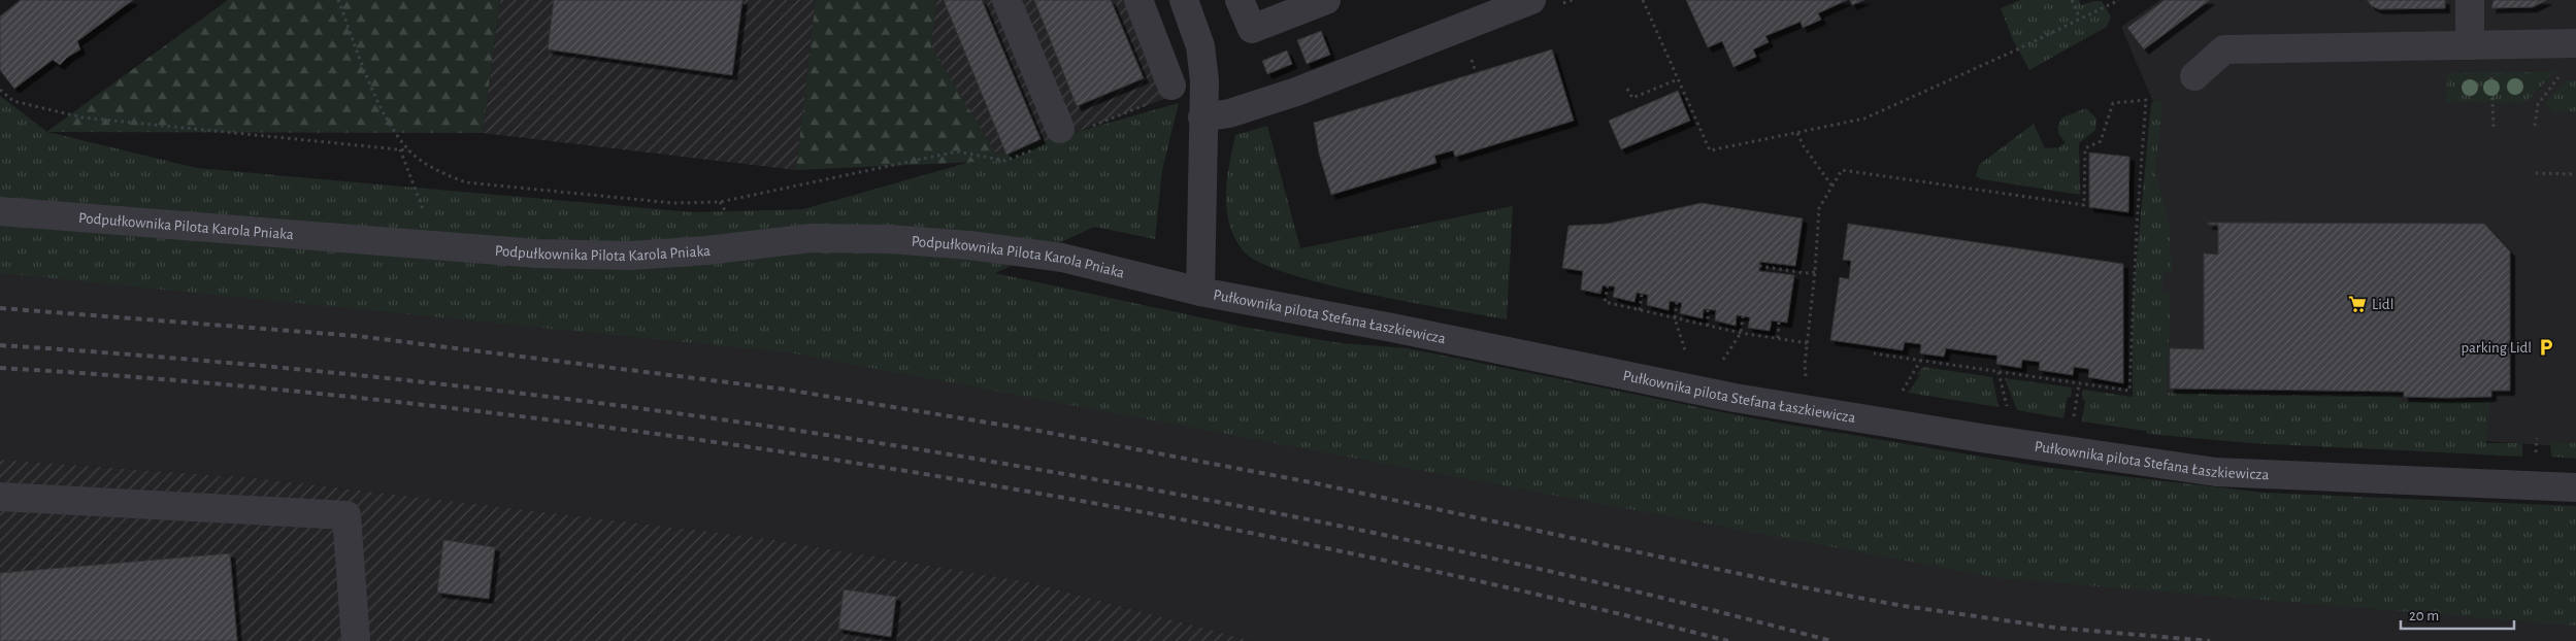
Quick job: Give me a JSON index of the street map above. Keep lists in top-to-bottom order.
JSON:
{
  "streets": {
    "street": ["Podpułkownika Pilota Karola Pniaka", "Pułkownika pilota Stefana Łaszkiewicza"]
  },
  "crossings": [
    ["Podpułkownika Pilota Karola Pniaka", "Pułkownika pilota Stefana Łaszkiewicza"]
  ],
  "places": {
    "supermarket": ["Lidl"],
    "parking": ["parking Lidl"]
  },
  "scale_bar": "20 m"
}
